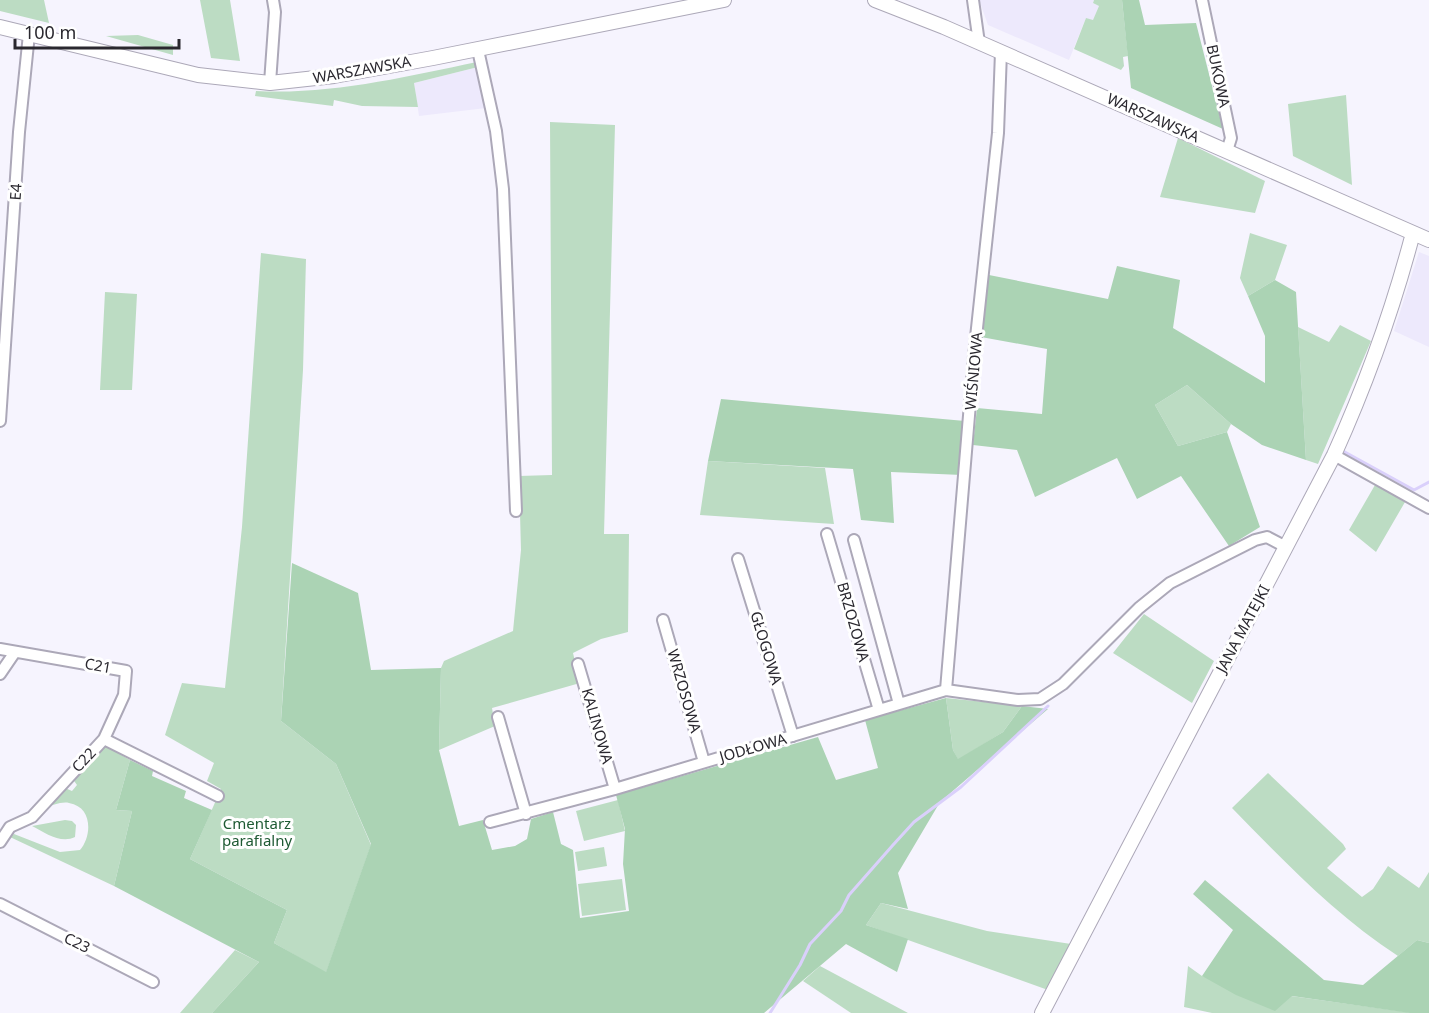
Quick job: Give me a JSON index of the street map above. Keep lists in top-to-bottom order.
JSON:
{
  "streets": {
    "main road": ["WARSZAWSKA", "JANA MATEJKI"],
    "street": [
      "BUKOWA",
      "E4",
      "WIŚNIOWA",
      "BRZOZOWA",
      "GŁOGOWA",
      "C21",
      "WRZOSOWA",
      "KALINOWA",
      "JODŁOWA",
      "C22",
      "C23"
    ]
  },
  "crossings": [
    ["WARSZAWSKA", "BUKOWA"],
    ["WARSZAWSKA", "E4"],
    ["WARSZAWSKA", "WIŚNIOWA"],
    ["WARSZAWSKA", "JANA MATEJKI"],
    ["WIŚNIOWA", "JODŁOWA"],
    ["BRZOZOWA", "JODŁOWA"],
    ["JANA MATEJKI", "JODŁOWA"],
    ["GŁOGOWA", "JODŁOWA"],
    ["C21", "C22"],
    ["WRZOSOWA", "JODŁOWA"],
    ["KALINOWA", "JODŁOWA"]
  ],
  "parks": ["Cmentarz parafialny"],
  "scale_bar": "100 m"
}
